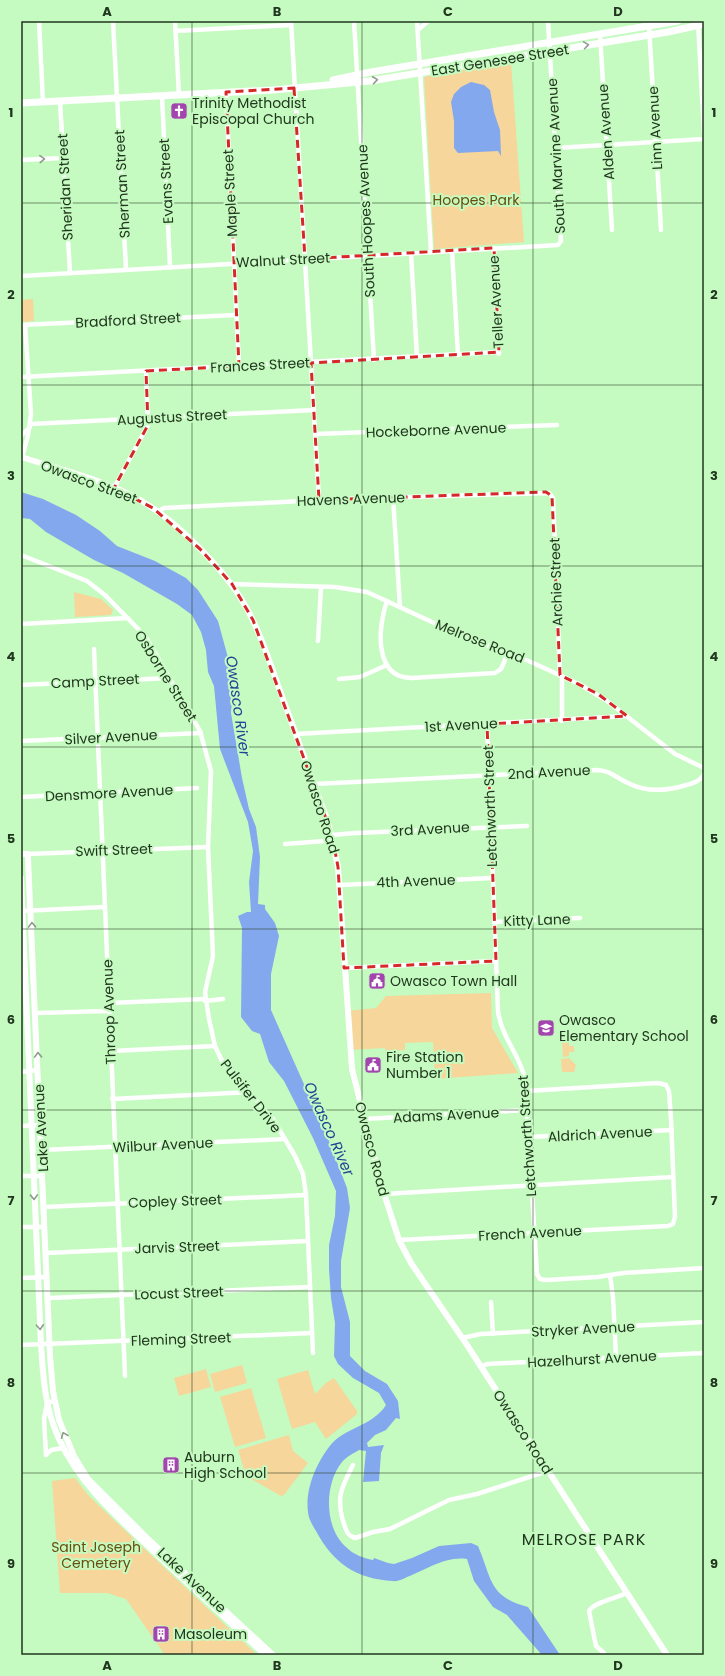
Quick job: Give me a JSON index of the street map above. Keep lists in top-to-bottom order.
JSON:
{
  "streets": {
    "highway": ["East Genesee Street"],
    "main road": ["Owasco Street", "Owasco Road", "Lake Avenue"],
    "street": [
      "Linn Avenue",
      "Alden Avenue",
      "South Marvine Avenue",
      "Evans Street",
      "Sherman Street",
      "Sheridan Street",
      "Maple Street",
      "South Hoopes Avenue",
      "Walnut Street",
      "Teller Avenue",
      "Bradford Street",
      "Frances Street",
      "Augustus Street",
      "Hockeborne Avenue",
      "Havens Avenue",
      "Archie Street",
      "Melrose Road",
      "Osborne Street",
      "Camp Street",
      "1st Avenue",
      "Silver Avenue",
      "2nd Avenue",
      "Densmore Avenue",
      "Letchworth Street",
      "3rd Avenue",
      "Swift Street",
      "4th Avenue",
      "Kitty Lane",
      "Throop Avenue",
      "Pulsifer Drive",
      "Adams Avenue",
      "Aldrich Avenue",
      "Wilbur Avenue",
      "Copley Street",
      "French Avenue",
      "Jarvis Street",
      "Locust Street",
      "Stryker Avenue",
      "Fleming Street",
      "Hazelhurst Avenue"
    ]
  },
  "crossings": [
    ["East Genesee Street", "Linn Avenue"],
    ["East Genesee Street", "Alden Avenue"],
    ["East Genesee Street", "South Marvine Avenue"],
    ["East Genesee Street", "Evans Street"],
    ["East Genesee Street", "Sherman Street"],
    ["East Genesee Street", "Sheridan Street"],
    ["East Genesee Street", "Maple Street"],
    ["East Genesee Street", "South Hoopes Avenue"],
    ["South Marvine Avenue", "Walnut Street"],
    ["Evans Street", "Walnut Street"],
    ["Sherman Street", "Walnut Street"],
    ["Sheridan Street", "Walnut Street"],
    ["Maple Street", "Walnut Street"],
    ["Maple Street", "Bradford Street"],
    ["Maple Street", "Frances Street"],
    ["South Hoopes Avenue", "Walnut Street"],
    ["South Hoopes Avenue", "Frances Street"],
    ["Walnut Street", "Teller Avenue"],
    ["Teller Avenue", "Frances Street"],
    ["Owasco Street", "Havens Avenue"],
    ["Owasco Street", "Melrose Road"],
    ["Owasco Street", "Owasco Road"],
    ["Havens Avenue", "Archie Street"],
    ["Archie Street", "Melrose Road"],
    ["Archie Street", "1st Avenue"],
    ["Melrose Road", "1st Avenue"],
    ["Melrose Road", "Owasco Road"],
    ["Osborne Street", "Camp Street"],
    ["Osborne Street", "Silver Avenue"],
    ["Osborne Street", "Pulsifer Drive"],
    ["Camp Street", "Throop Avenue"],
    ["1st Avenue", "Letchworth Street"],
    ["1st Avenue", "Owasco Road"],
    ["Silver Avenue", "Throop Avenue"],
    ["2nd Avenue", "Letchworth Street"],
    ["2nd Avenue", "Owasco Road"],
    ["Densmore Avenue", "Throop Avenue"],
    ["Letchworth Street", "3rd Avenue"],
    ["Letchworth Street", "4th Avenue"],
    ["Letchworth Street", "Kitty Lane"],
    ["Letchworth Street", "Adams Avenue"],
    ["Letchworth Street", "Aldrich Avenue"],
    ["Letchworth Street", "French Avenue"],
    ["Owasco Road", "3rd Avenue"],
    ["Owasco Road", "4th Avenue"],
    ["Owasco Road", "Adams Avenue"],
    ["Owasco Road", "French Avenue"],
    ["Owasco Road", "Stryker Avenue"],
    ["Owasco Road", "Hazelhurst Avenue"],
    ["Swift Street", "Throop Avenue"],
    ["Swift Street", "Pulsifer Drive"],
    ["Swift Street", "Lake Avenue"],
    ["Throop Avenue", "Wilbur Avenue"],
    ["Throop Avenue", "Copley Street"],
    ["Throop Avenue", "Jarvis Street"],
    ["Throop Avenue", "Locust Street"],
    ["Throop Avenue", "Fleming Street"],
    ["Pulsifer Drive", "Wilbur Avenue"],
    ["Pulsifer Drive", "Copley Street"],
    ["Pulsifer Drive", "Jarvis Street"],
    ["Pulsifer Drive", "Locust Street"],
    ["Pulsifer Drive", "Fleming Street"],
    ["Lake Avenue", "Wilbur Avenue"],
    ["Lake Avenue", "Copley Street"],
    ["Lake Avenue", "Jarvis Street"],
    ["Lake Avenue", "Locust Street"],
    ["Lake Avenue", "Fleming Street"],
    ["Aldrich Avenue", "French Avenue"]
  ],
  "districts": ["MELROSE PARK"],
  "water": ["Owasco River"],
  "parks": ["Hoopes Park", "Saint Joseph Cemetery"],
  "places": {
    "church": ["Trinity Methodist Episcopal Church"],
    "public building": ["Owasco Town Hall", "Fire Station Number 1"],
    "school or university": ["Owasco Elementary School"],
    "building": ["Auburn High School", "Masoleum"]
  },
  "grid": {
    "columns": [
      "A",
      "B",
      "C",
      "D"
    ],
    "rows": [
      "1",
      "2",
      "3",
      "4",
      "5",
      "6",
      "7",
      "8",
      "9"
    ]
  }
}
